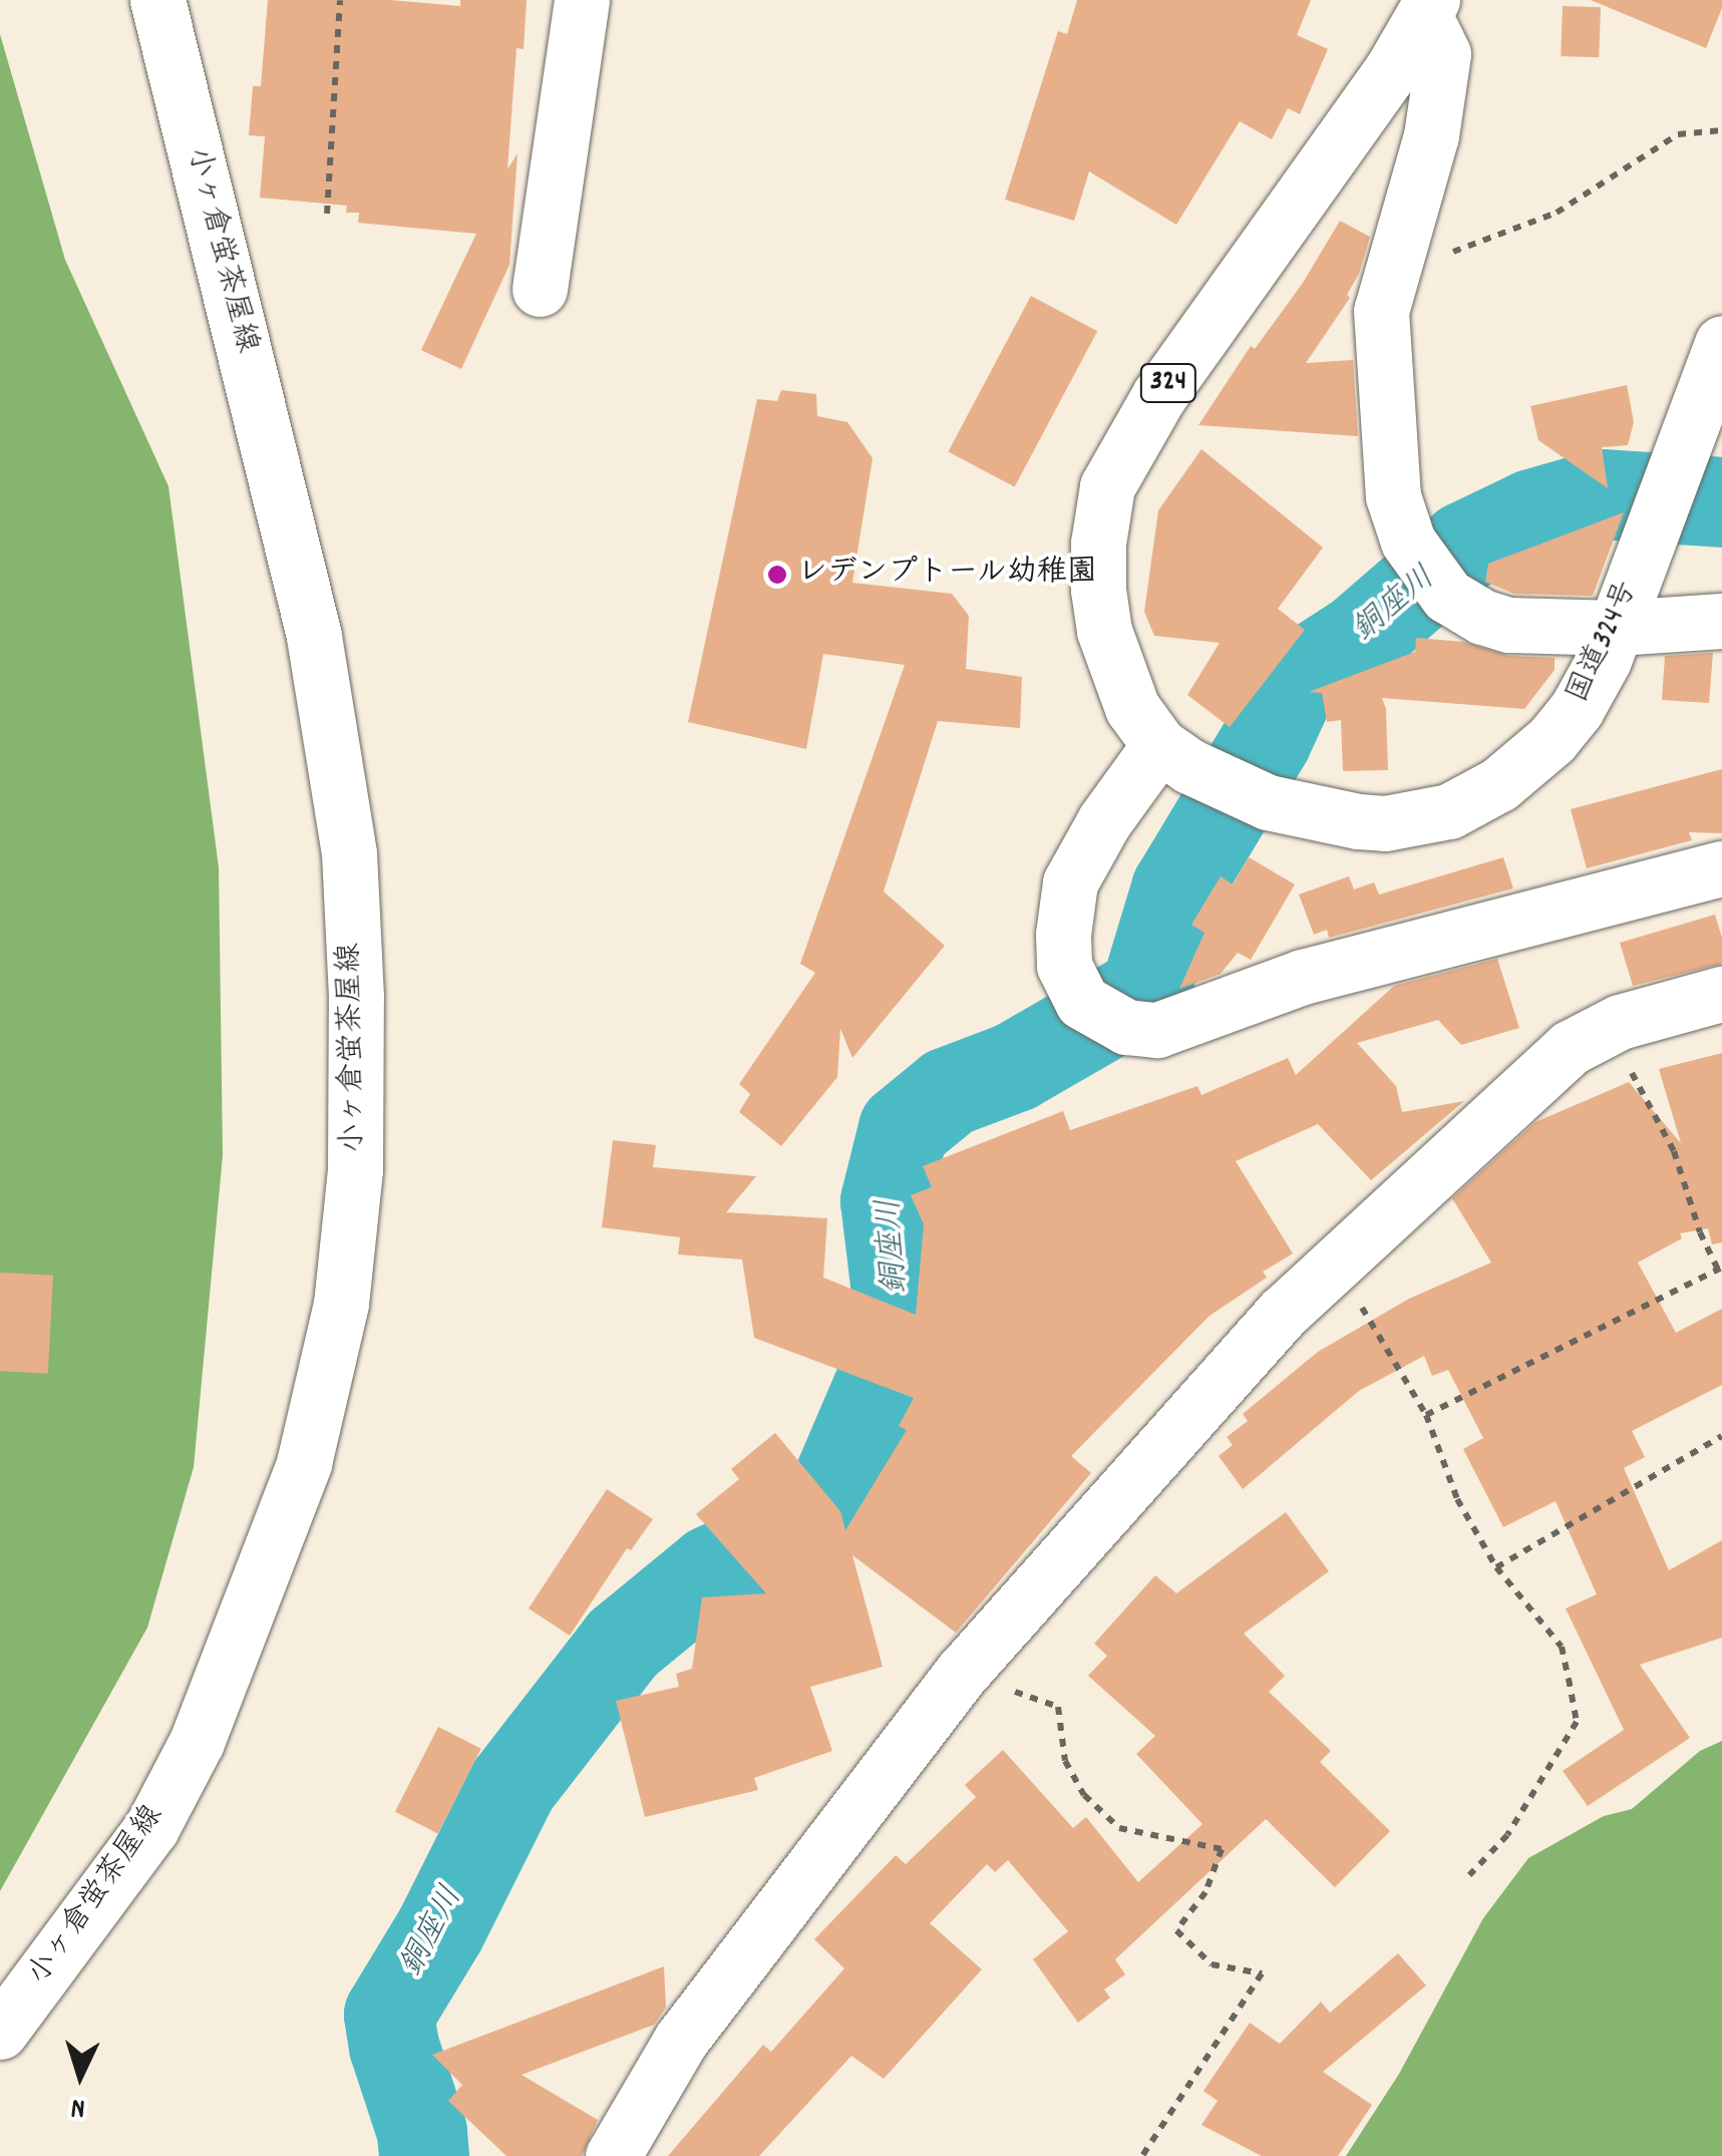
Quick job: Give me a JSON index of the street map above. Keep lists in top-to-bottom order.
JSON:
{
  "streets": {
    "main road": ["小ヶ倉蛍茶屋線", "324", "国道324号"]
  },
  "water": ["銅座川"],
  "places": ["レデンプトール幼稚園"],
  "north": "bottom"
}
